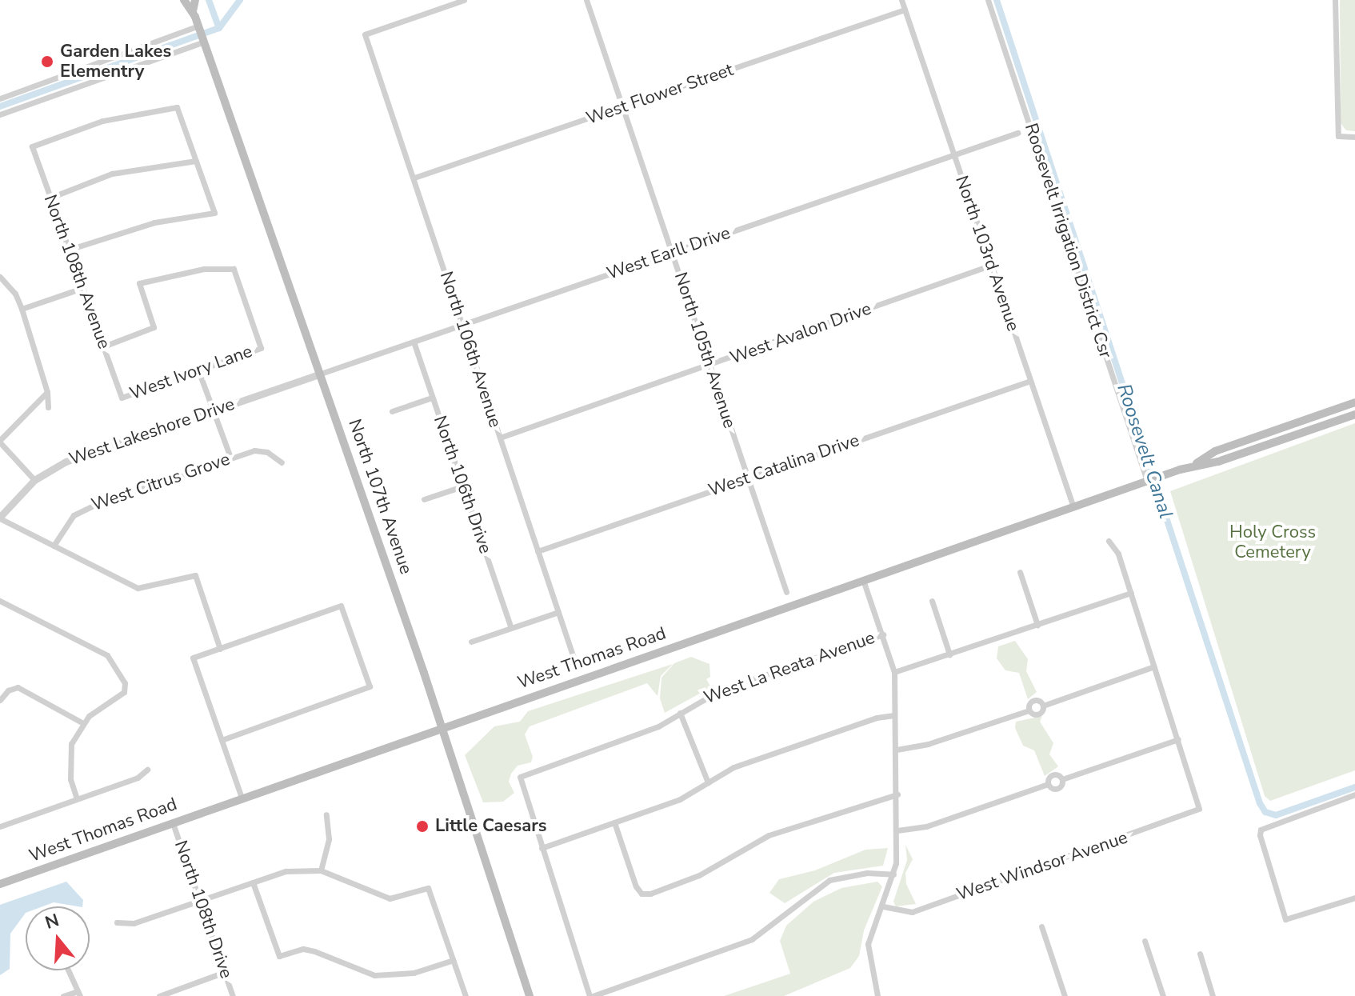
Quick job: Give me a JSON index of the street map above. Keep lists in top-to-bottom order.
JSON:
{
  "streets": {
    "main road": ["North 107th Avenue", "West Thomas Road"],
    "street": [
      "West Flower Street",
      "Roosevelt Irrigation District Csr",
      "West Earll Drive",
      "North 103rd Avenue",
      "North 108th Avenue",
      "West Avalon Drive",
      "North 106th Avenue",
      "North 105th Avenue",
      "West Ivory Lane",
      "West Lakeshore Drive",
      "West Catalina Drive",
      "West Citrus Grove",
      "North 106th Drive",
      "West La Reata Avenue",
      "West Windsor Avenue",
      "North 108th Drive"
    ]
  },
  "crossings": [
    ["West Flower Street", "North 103rd Avenue"],
    ["West Flower Street", "North 106th Avenue"],
    ["West Flower Street", "North 105th Avenue"],
    ["Roosevelt Irrigation District Csr", "West Thomas Road"],
    ["West Earll Drive", "North 103rd Avenue"],
    ["West Earll Drive", "North 106th Avenue"],
    ["West Earll Drive", "North 105th Avenue"],
    ["West Earll Drive", "West Lakeshore Drive"],
    ["West Earll Drive", "North 106th Drive"],
    ["West Earll Drive", "North 107th Avenue"],
    ["North 103rd Avenue", "West Avalon Drive"],
    ["North 103rd Avenue", "West Catalina Drive"],
    ["North 103rd Avenue", "West Thomas Road"],
    ["North 108th Avenue", "West Ivory Lane"],
    ["West Avalon Drive", "North 106th Avenue"],
    ["West Avalon Drive", "North 105th Avenue"],
    ["North 106th Avenue", "West Catalina Drive"],
    ["North 105th Avenue", "West Catalina Drive"],
    ["West Lakeshore Drive", "North 107th Avenue"],
    ["North 107th Avenue", "West Thomas Road"],
    ["West Thomas Road", "North 108th Drive"]
  ],
  "water": ["Roosevelt Canal"],
  "parks": ["Holy Cross Cemetery"],
  "places": ["Garden Lakes Elementry", "Little Caesars"],
  "north": "top"
}
